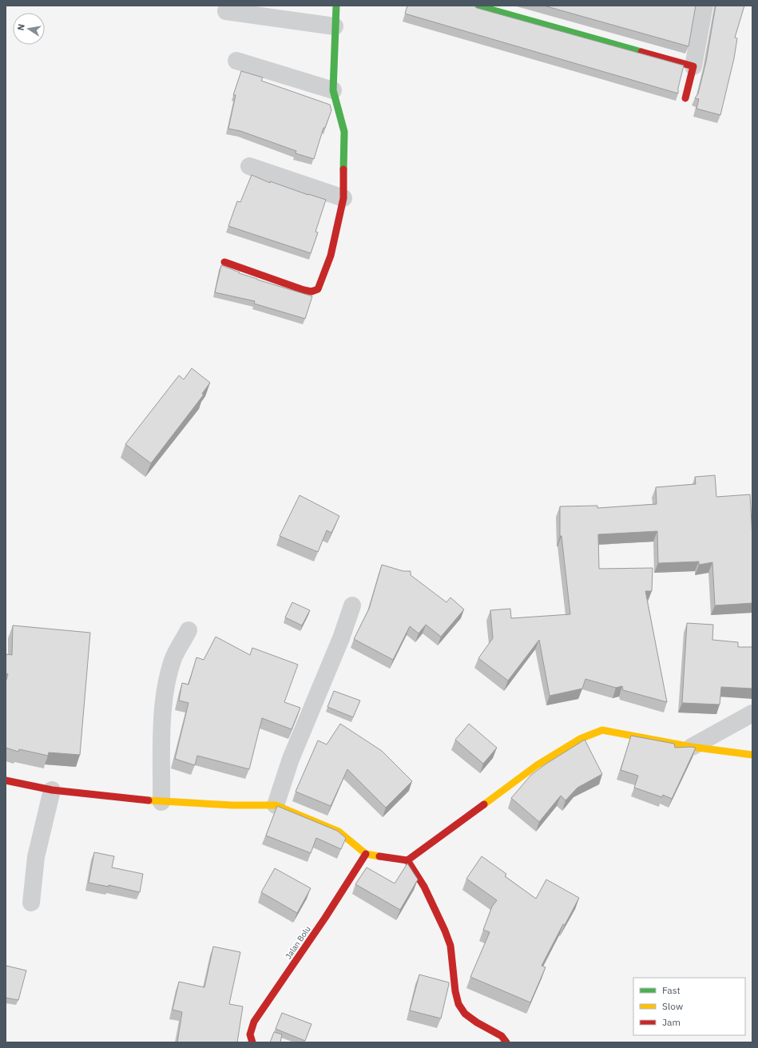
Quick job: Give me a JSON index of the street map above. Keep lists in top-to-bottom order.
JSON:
{
  "streets": {
    "street": ["Jalan Bolu"]
  },
  "legend": ["Fast", "Slow", "Jam"],
  "north": "left"
}
